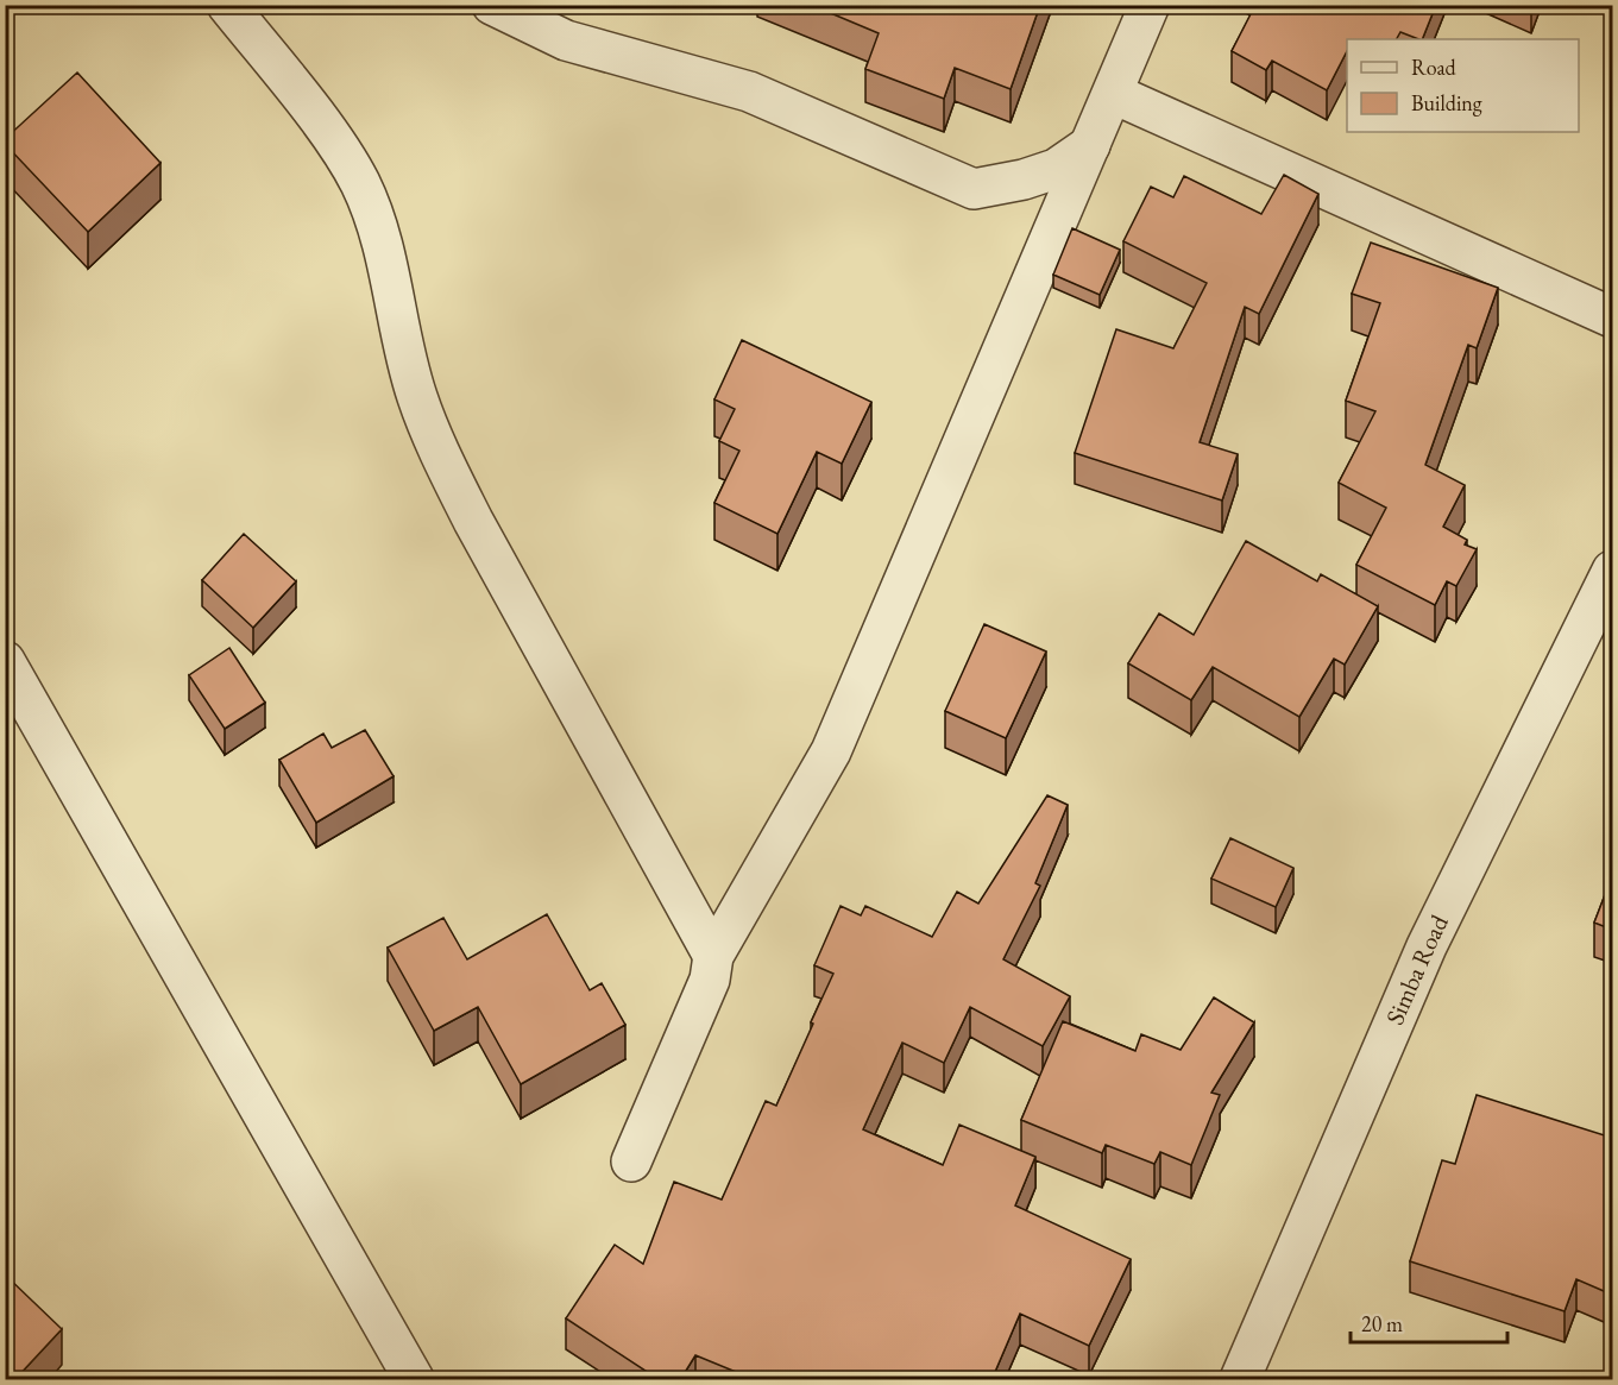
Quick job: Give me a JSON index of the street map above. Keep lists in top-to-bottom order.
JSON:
{
  "streets": {
    "street": ["Simba Road"]
  },
  "legend": ["Road", "Building"],
  "scale_bar": "20 m"
}
